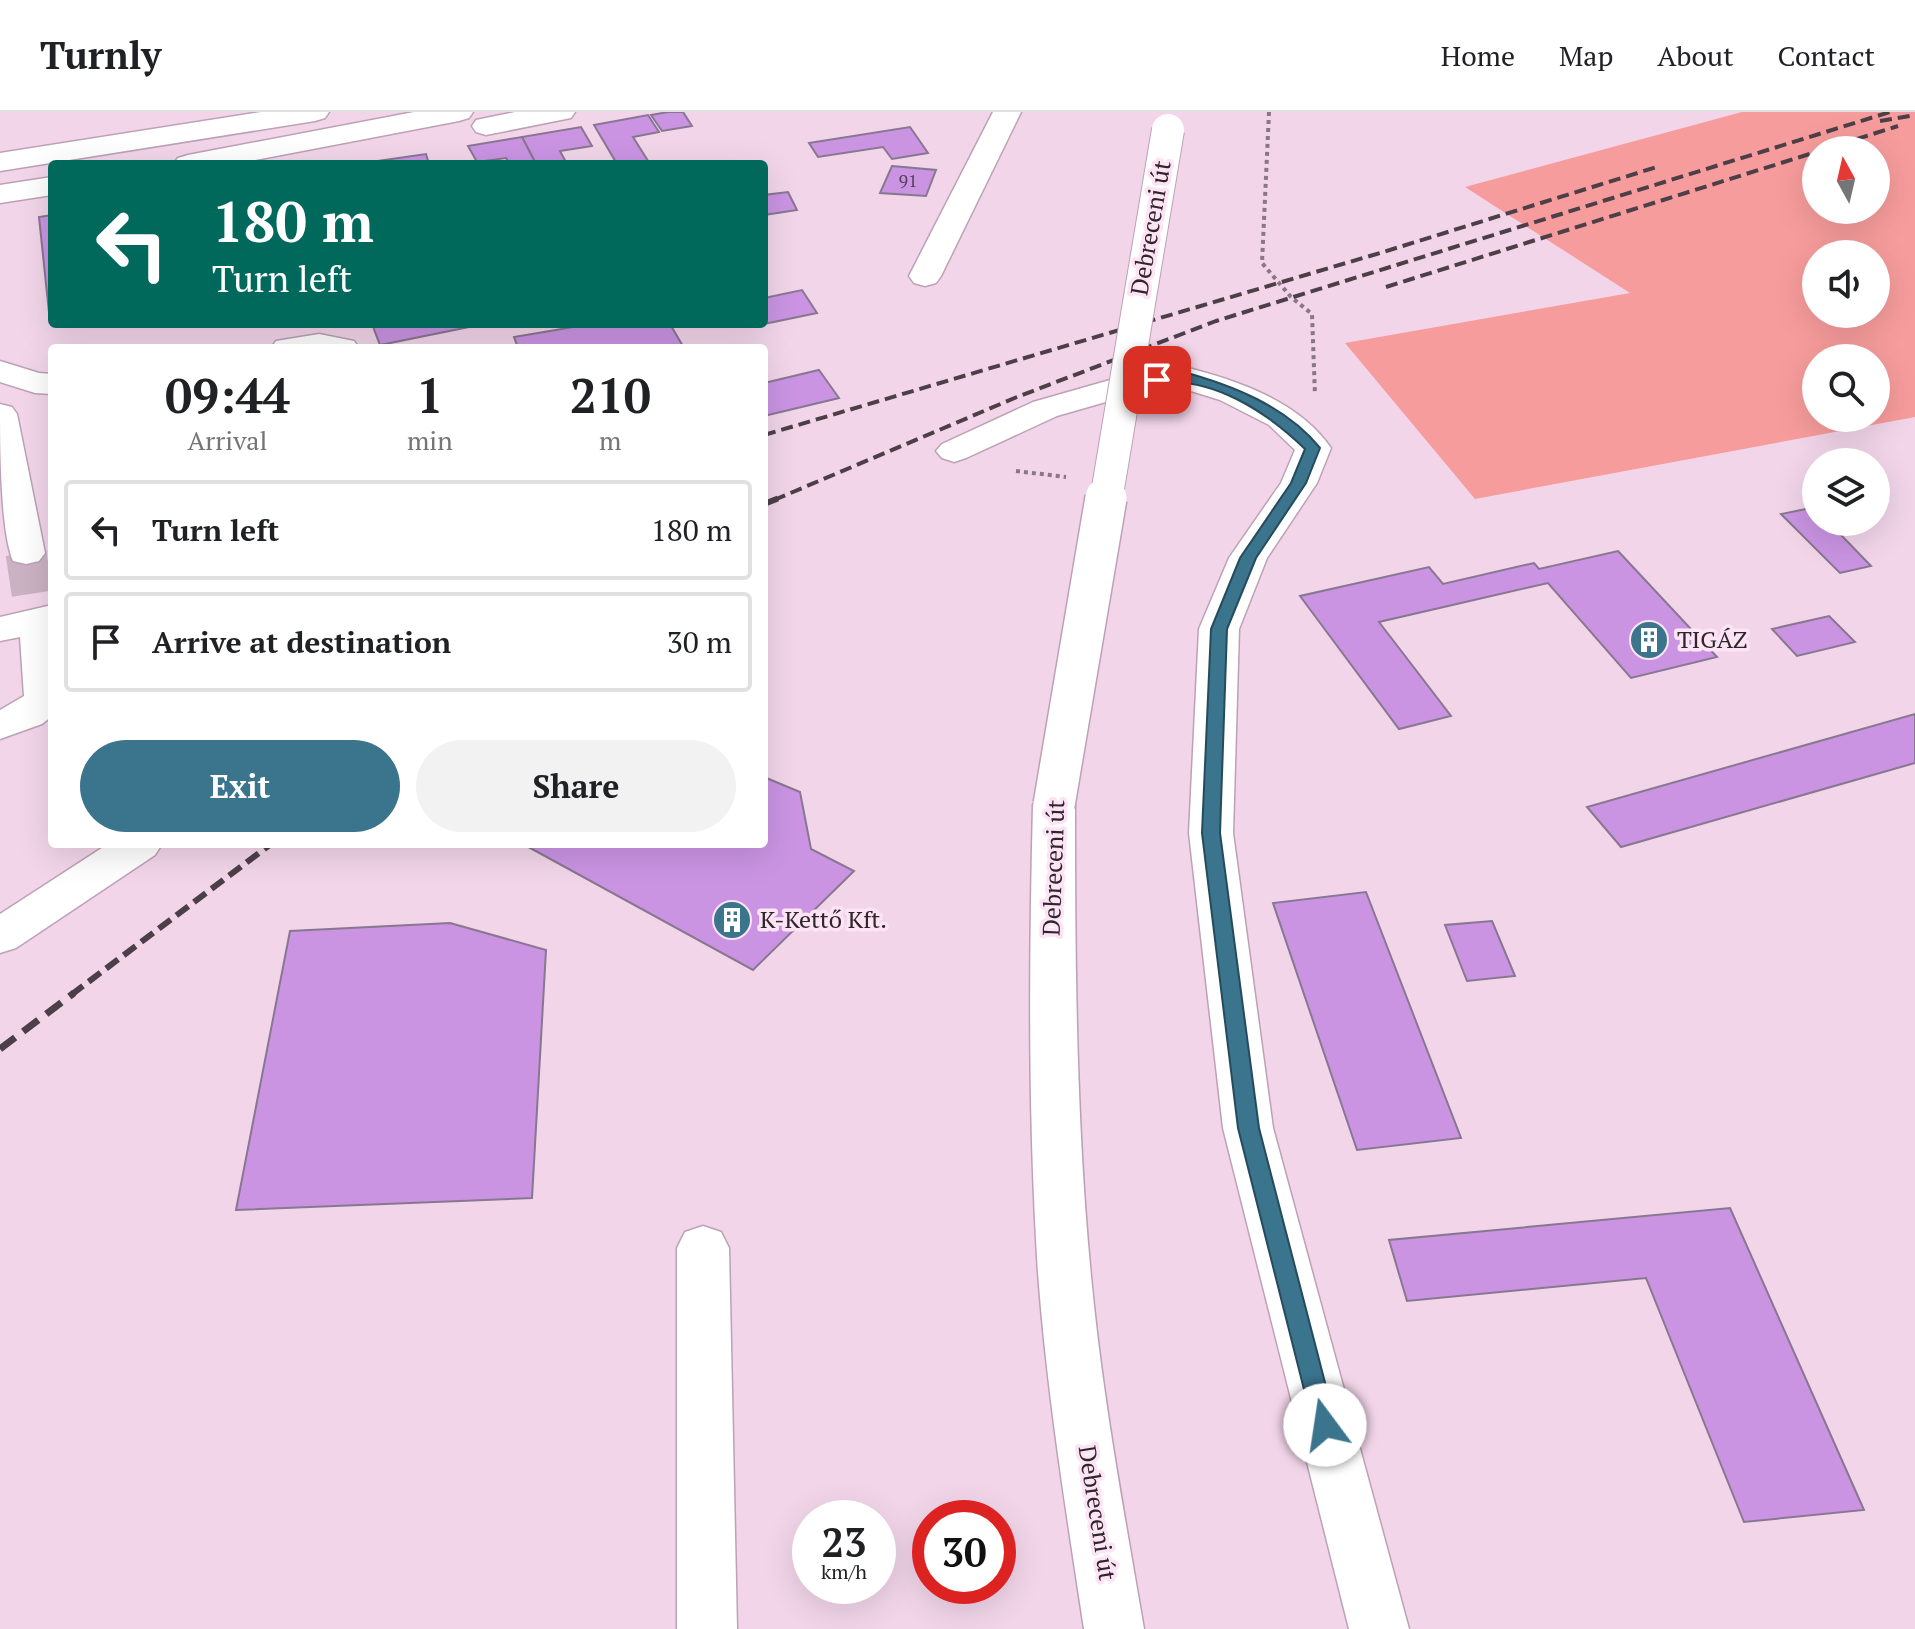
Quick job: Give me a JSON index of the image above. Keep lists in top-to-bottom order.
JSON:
{
  "streets": {
    "main road": ["Debreceni út"]
  },
  "places": {
    "building": ["TIGÁZ", "K-Kettő Kft."]
  },
  "house_numbers": ["91"],
  "north": "top",
  "page": {
    "header": "Turnly",
    "nav": [
      "Home",
      "Map",
      "About",
      "Contact"
    ],
    "turn": ["180 m", "Turn left"],
    "eta": [
      "09:44",
      "Arrival",
      "1",
      "min",
      "210",
      "m"
    ],
    "list": [
      {
        "name": "Turn left",
        "value": "180 m"
      },
      {
        "name": "Arrive at destination",
        "value": "30 m"
      }
    ],
    "buttons": ["Exit", "Share"],
    "speed": "23 km/h",
    "limit": "30"
  }
}
